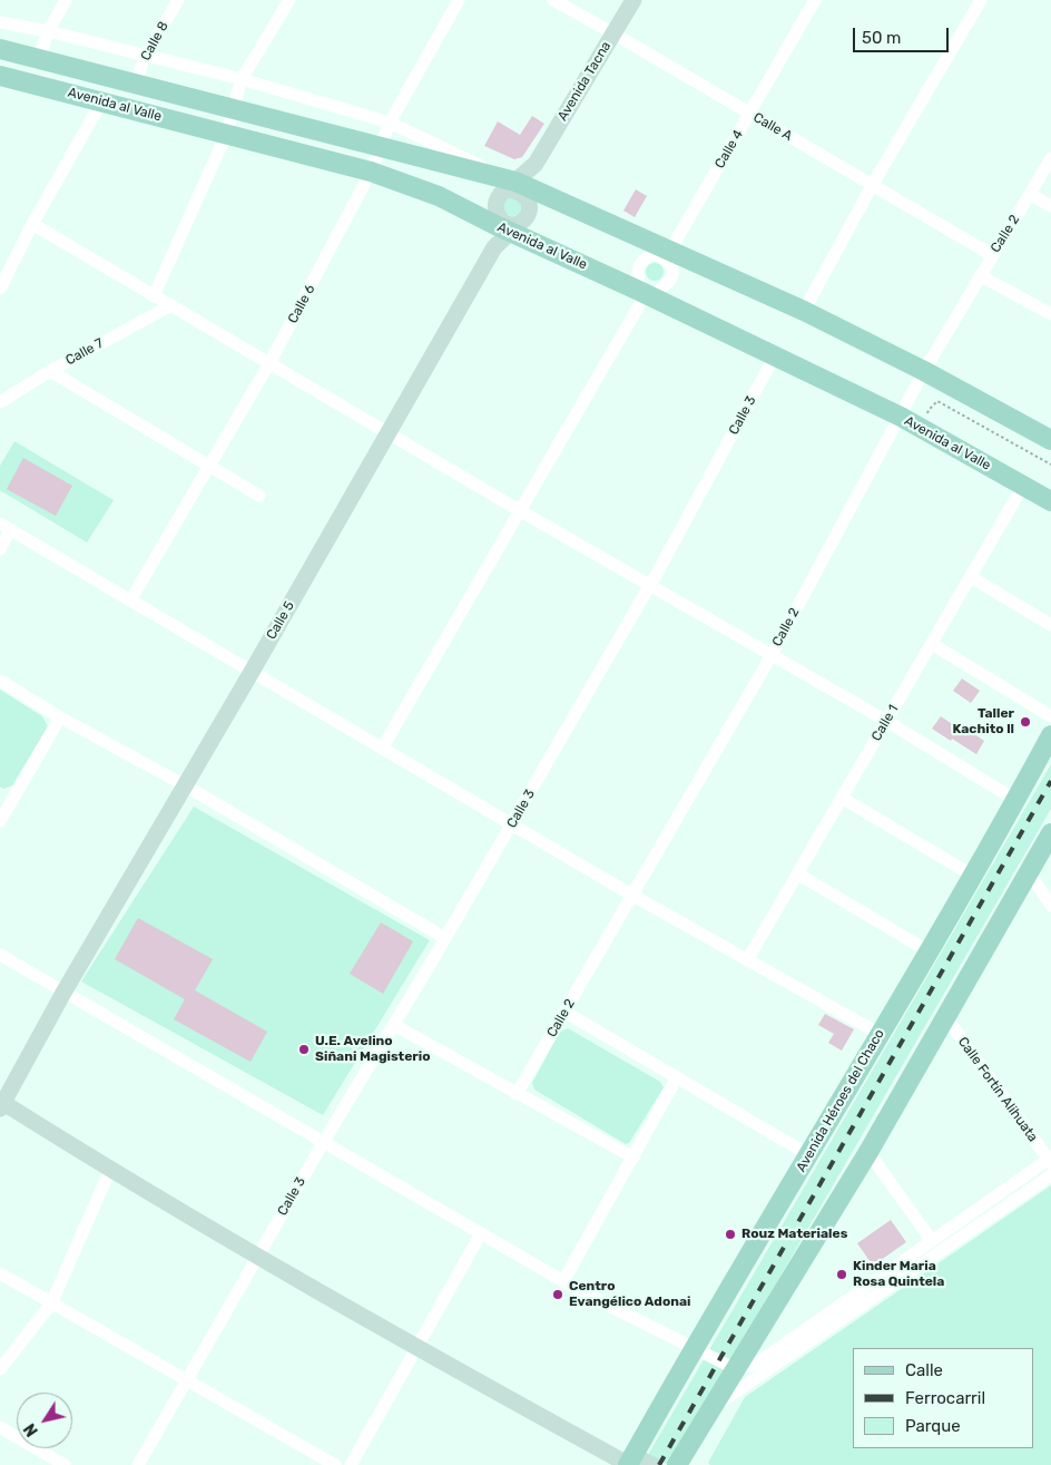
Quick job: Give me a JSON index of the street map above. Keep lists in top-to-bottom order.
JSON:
{
  "streets": {
    "main road": [
      "Avenida Tacna",
      "Avenida al Valle",
      "Calle 5",
      "Avenida Héroes del Chaco"
    ],
    "street": [
      "Calle 8",
      "Calle A",
      "Calle 4",
      "Calle 2",
      "Calle 6",
      "Calle 7",
      "Calle 3",
      "Calle 1",
      "Calle Fortín Alihuata"
    ]
  },
  "crossings": [
    ["Calle 8", "Avenida al Valle"],
    ["Avenida Tacna", "Avenida al Valle"],
    ["Avenida Tacna", "Calle A"],
    ["Avenida Tacna", "Calle 5"],
    ["Avenida al Valle", "Calle 4"],
    ["Avenida al Valle", "Calle 2"],
    ["Avenida al Valle", "Calle 6"],
    ["Avenida al Valle", "Calle 3"],
    ["Avenida al Valle", "Calle 5"],
    ["Avenida al Valle", "Calle 1"],
    ["Calle A", "Calle 4"],
    ["Calle A", "Calle 2"]
  ],
  "places": [
    "Taller Kachito ll",
    "U.E. Avelino Siñani Magisterio",
    "Rouz Materiales",
    "Kinder Maria Rosa Quintela",
    "Centro Evangélico Adonai"
  ],
  "legend": ["Calle", "Ferrocarril", "Parque"],
  "scale_bar": "50 m",
  "north": "bottom left"
}
